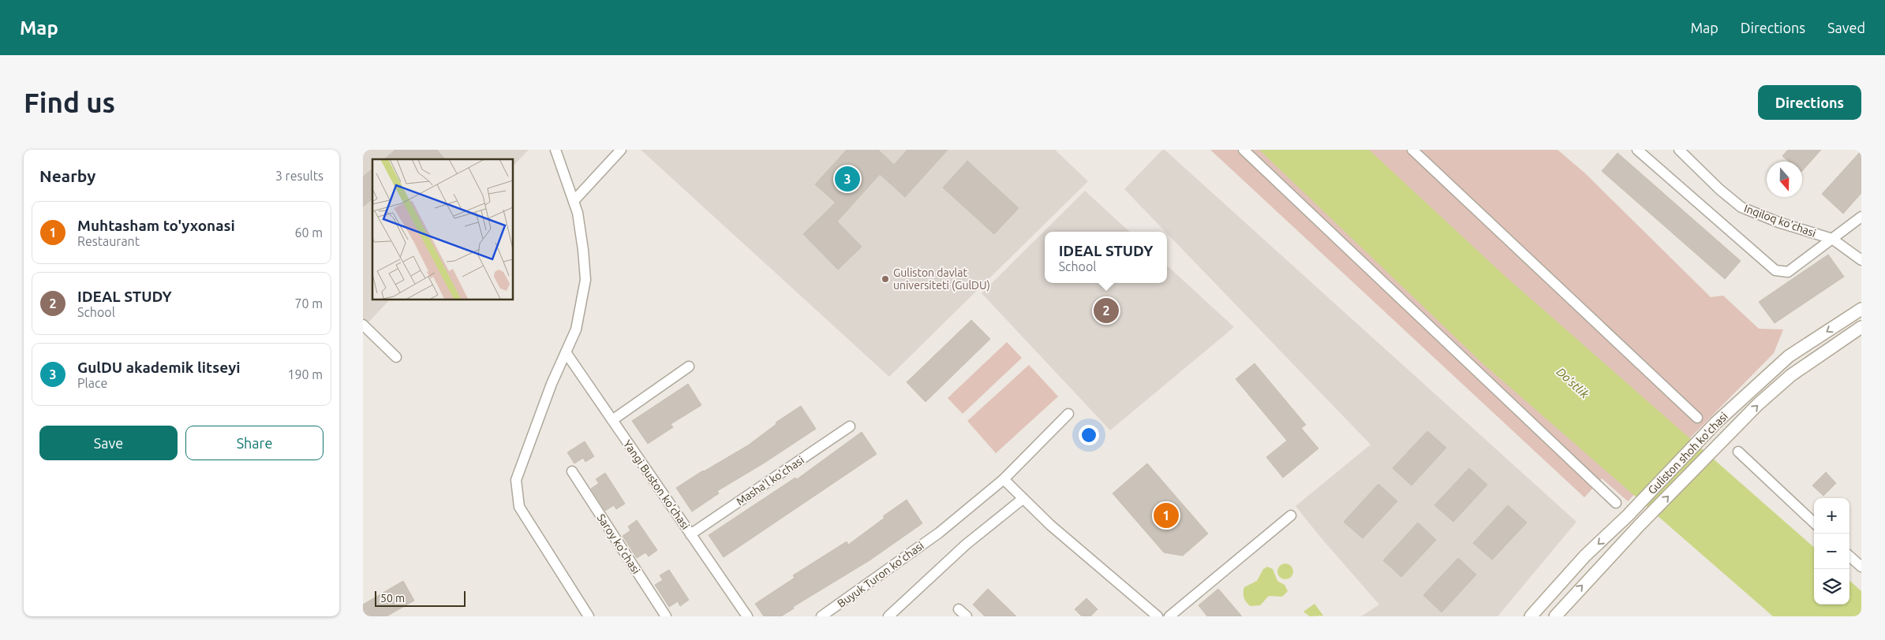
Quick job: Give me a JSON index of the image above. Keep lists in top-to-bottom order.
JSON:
{
  "streets": {
    "main road": ["Guliston shoh ko'chasi"],
    "street": [
      "Inqiloq ko'chasi",
      "Masha'l ko'chasi",
      "Yangi Buston ko'chasi",
      "Saroy ko'chasi",
      "Buyuk Turon ko'chasi"
    ]
  },
  "crossings": [
    ["Masha'l ko'chasi", "Yangi Buston ko'chasi"]
  ],
  "water": ["Do'stlik"],
  "places": ["Guliston davlat universiteti (GulDU)"],
  "scale_bar": "50 m",
  "north": "bottom",
  "page": {
    "header": "Map",
    "nav": ["Map", "Directions", "Saved"],
    "buttons": [
      "Directions",
      ["Save", "Share"]
    ],
    "title": "Find us",
    "heading": ["Nearby", "3 results"],
    "pins": ["3", "2", "1"],
    "list": [
      {
        "mark": "1",
        "name": "Muhtasham to'yxonasi",
        "note": "Restaurant",
        "value": "60 m"
      },
      {
        "mark": "2",
        "name": "IDEAL STUDY",
        "note": "School",
        "value": "70 m"
      },
      {
        "mark": "3",
        "name": "GulDU akademik litseyi",
        "note": "Place",
        "value": "190 m"
      }
    ],
    "popup": ["IDEAL STUDY", "School"],
    "map_buttons": ["+", "−"],
    "scale": "50 m"
  }
}
